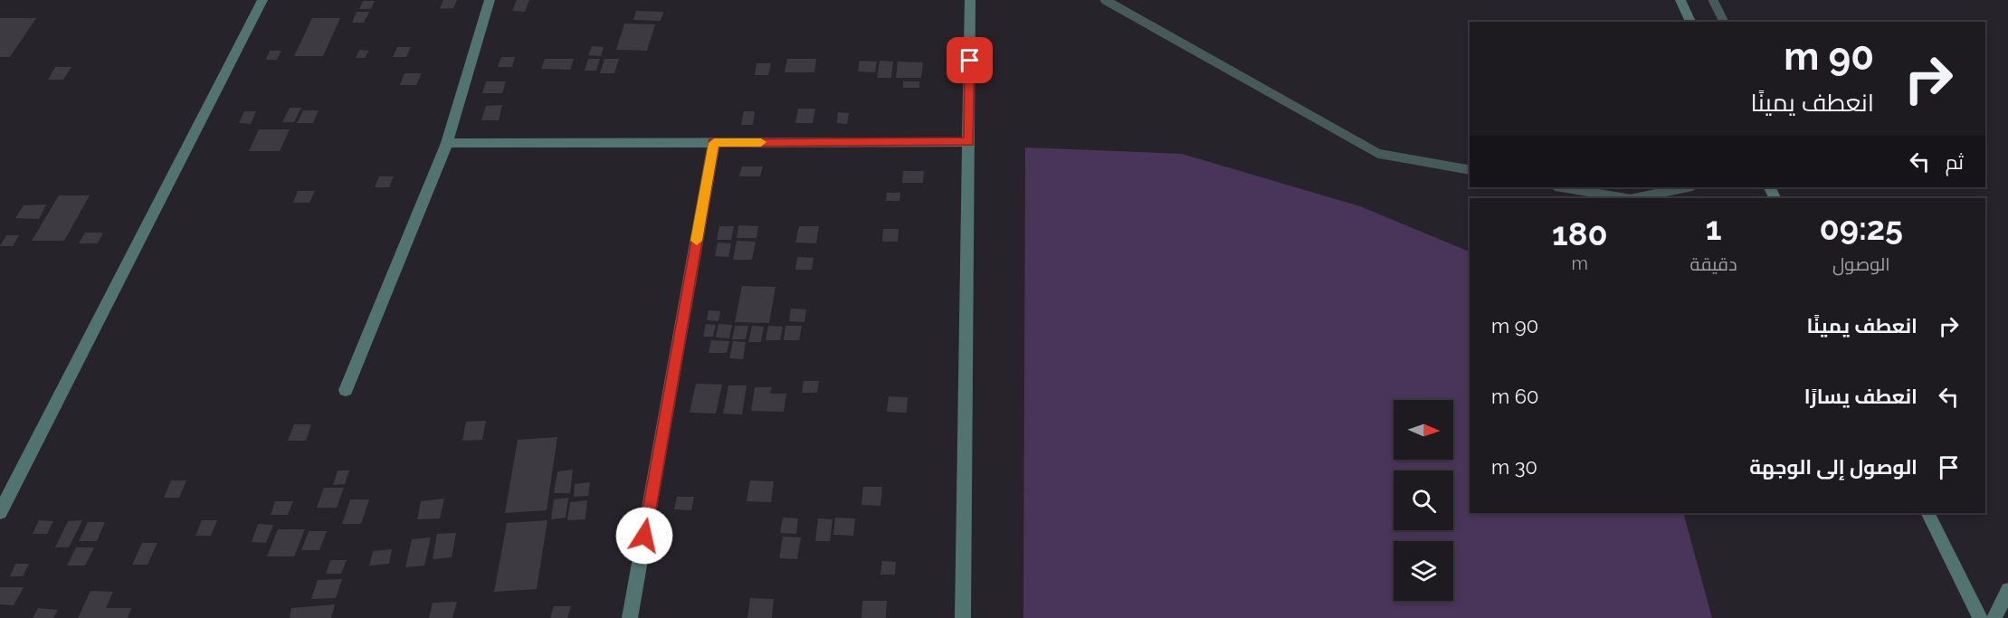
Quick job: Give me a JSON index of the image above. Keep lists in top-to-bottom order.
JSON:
{
  "north": "right",
  "page": {
    "turn": ["90 m", "انعطف يمينًا"],
    "then": "ثم",
    "eta": [
      "09:25",
      "الوصول",
      "1",
      "دقيقة",
      "180",
      "m"
    ],
    "list": [
      {
        "name": "انعطف يمينًا",
        "value": "90 m"
      },
      {
        "name": "انعطف يسارًا",
        "value": "60 m"
      },
      {
        "name": "الوصول إلى الوجهة",
        "value": "30 m"
      }
    ]
  }
}
